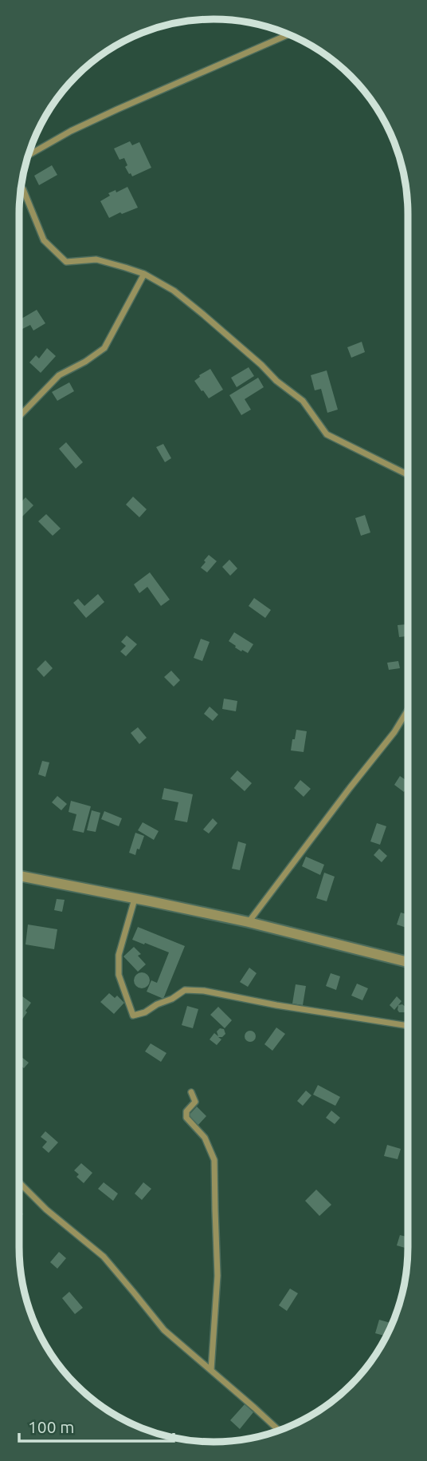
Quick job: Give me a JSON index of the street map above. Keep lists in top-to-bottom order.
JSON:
{
  "scale_bar": "100 m"
}
